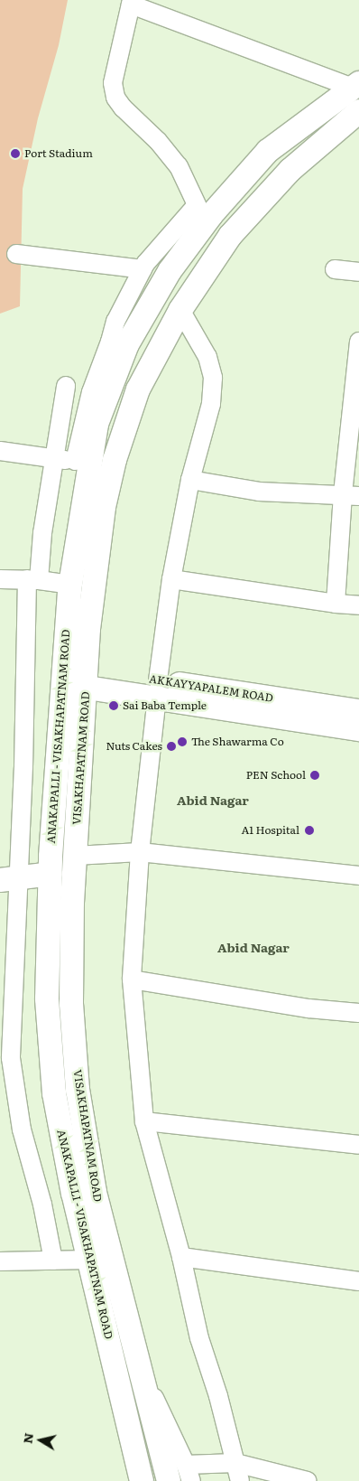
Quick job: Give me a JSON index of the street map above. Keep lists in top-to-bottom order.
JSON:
{
  "streets": {
    "main road": ["AKKAYYAPALEM ROAD", "ANAKAPALLI - VISAKHAPATNAM ROAD", "VISAKHAPATNAM ROAD"]
  },
  "crossings": [
    ["AKKAYYAPALEM ROAD", "ANAKAPALLI - VISAKHAPATNAM ROAD"],
    ["AKKAYYAPALEM ROAD", "VISAKHAPATNAM ROAD"]
  ],
  "districts": ["Abid Nagar", "Abid Nagar"],
  "places": [
    "Port Stadium",
    "Sai Baba Temple",
    "The Shawarma Co",
    "Nuts Cakes",
    "PEN School",
    "A1 Hospital"
  ],
  "north": "left"
}
